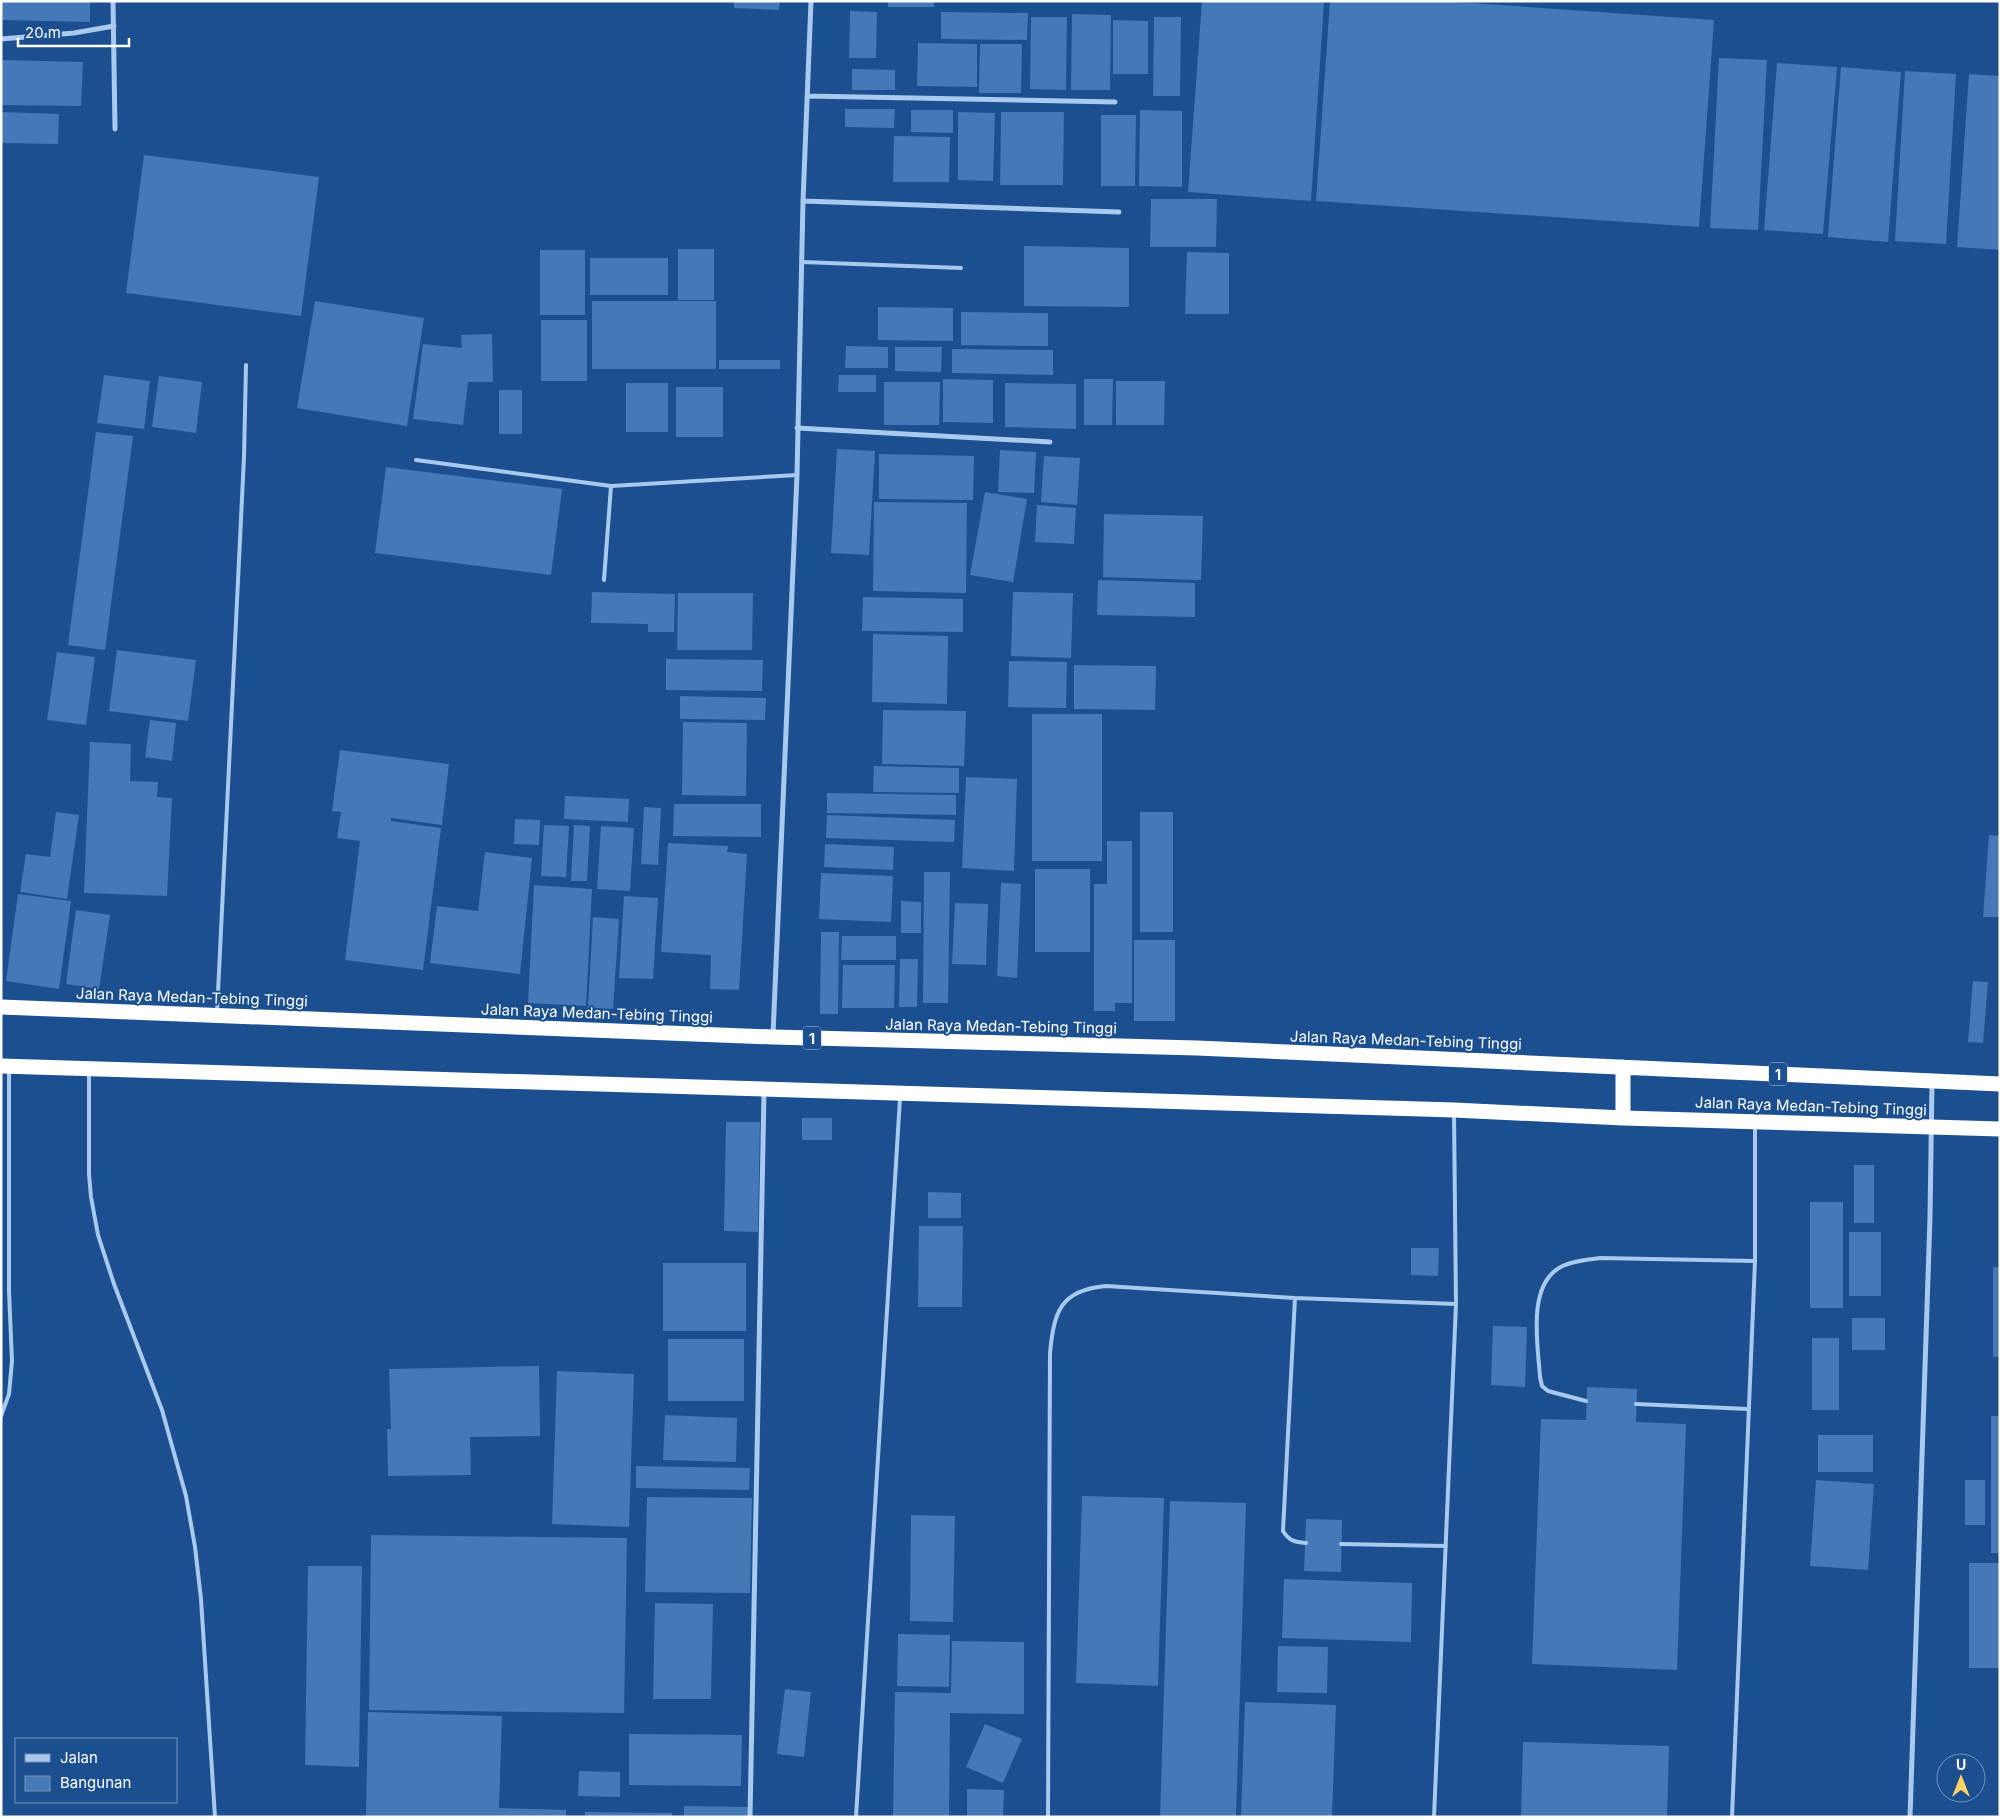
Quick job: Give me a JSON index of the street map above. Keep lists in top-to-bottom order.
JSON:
{
  "streets": {
    "highway": ["Jalan Raya Medan-Tebing Tinggi", "1"]
  },
  "legend": ["Jalan", "Bangunan"],
  "scale_bar": "20 m",
  "north": "top"
}
